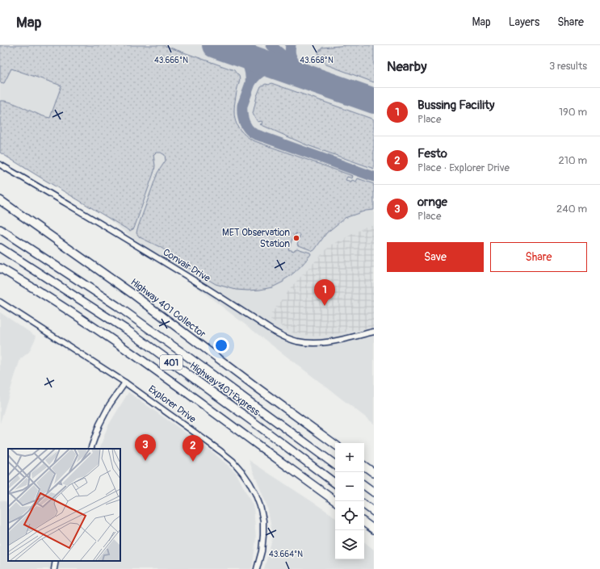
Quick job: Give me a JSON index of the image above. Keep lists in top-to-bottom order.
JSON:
{
  "streets": {
    "highway": ["Highway 401 Collector", "401", "Highway 401 Express"],
    "street": ["Convair Drive", "Explorer Drive"]
  },
  "places": ["MET Observation Station"],
  "page": {
    "header": "Map",
    "nav": ["Map", "Layers", "Share"],
    "heading": ["Nearby", "3 results"],
    "list": [
      {
        "mark": "1",
        "name": "Bussing Facility",
        "note": "Place",
        "value": "190 m"
      },
      {
        "mark": "2",
        "name": "Festo",
        "note": "Place · Explorer Drive",
        "value": "210 m"
      },
      {
        "mark": "3",
        "name": "ornge",
        "note": "Place",
        "value": "240 m"
      }
    ],
    "buttons": ["Save", "Share"],
    "pins": ["1", "3", "2"],
    "map_buttons": ["+", "−"]
  },
  "coordinates": ["43.666°N", "43.668°N", "43.664°N"]
}
